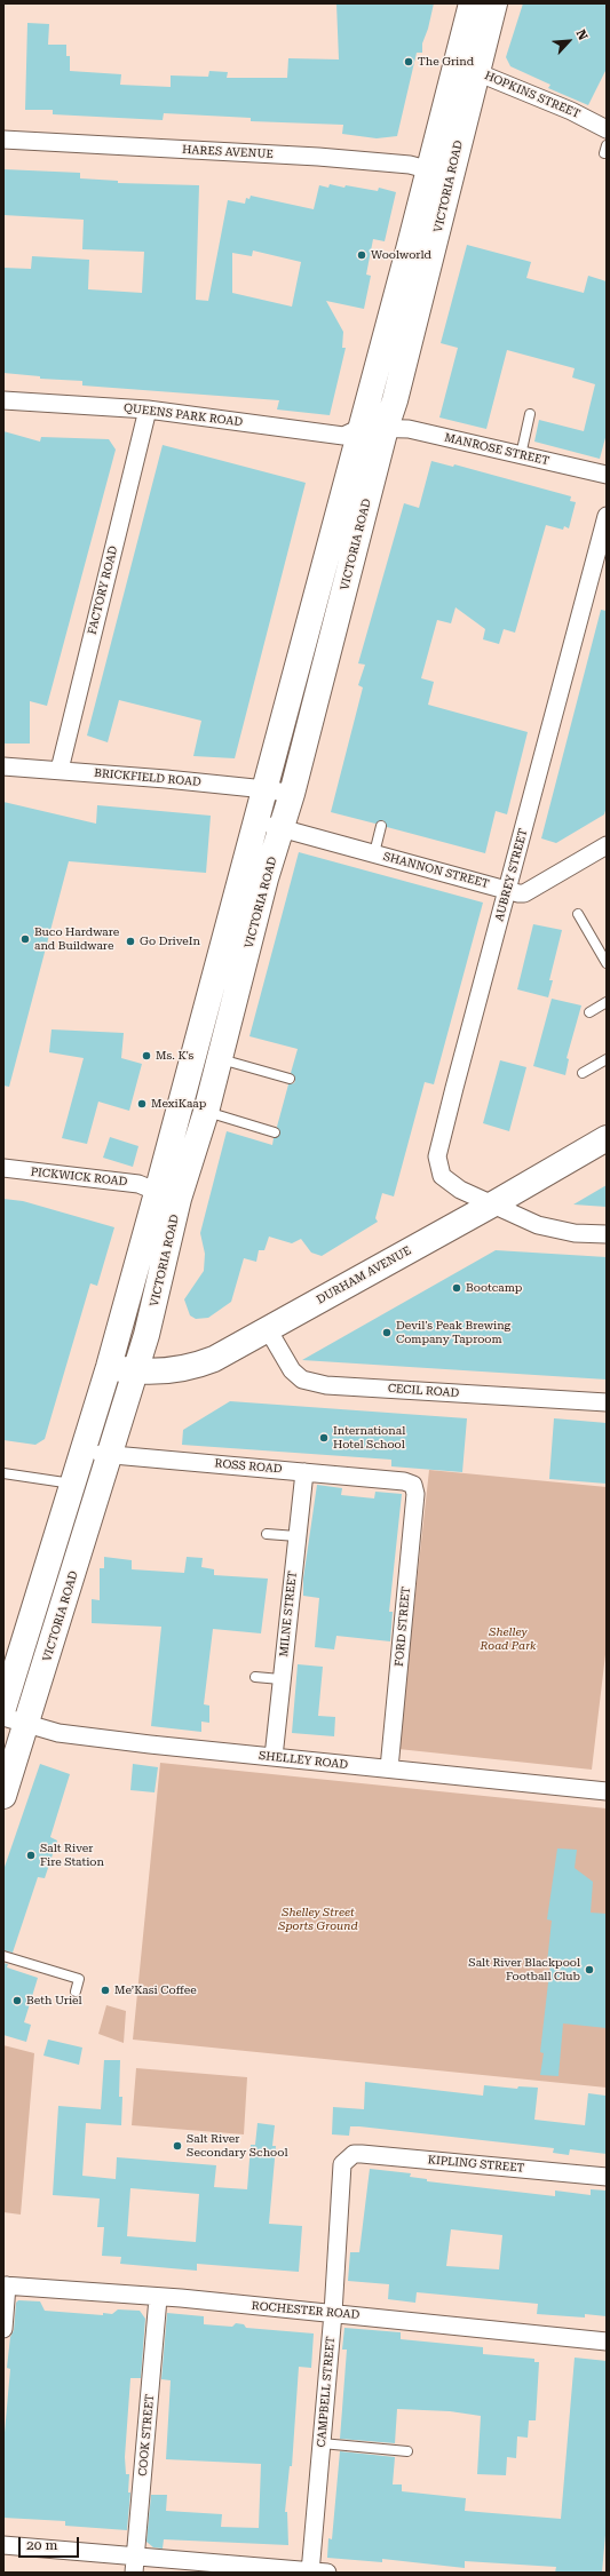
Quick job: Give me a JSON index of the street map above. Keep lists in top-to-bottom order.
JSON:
{
  "streets": {
    "main road": ["VICTORIA ROAD", "DURHAM AVENUE"],
    "street": [
      "HOPKINS STREET",
      "HARES AVENUE",
      "QUEENS PARK ROAD",
      "MANROSE STREET",
      "FACTORY ROAD",
      "BRICKFIELD ROAD",
      "SHANNON STREET",
      "AUBREY STREET",
      "PICKWICK ROAD",
      "CECIL ROAD",
      "ROSS ROAD",
      "MILNE STREET",
      "FORD STREET",
      "SHELLEY ROAD",
      "KIPLING STREET",
      "ROCHESTER ROAD",
      "CAMPBELL STREET",
      "COOK STREET"
    ]
  },
  "crossings": [
    ["HOPKINS STREET", "VICTORIA ROAD"],
    ["HARES AVENUE", "VICTORIA ROAD"],
    ["VICTORIA ROAD", "QUEENS PARK ROAD"],
    ["VICTORIA ROAD", "MANROSE STREET"],
    ["VICTORIA ROAD", "BRICKFIELD ROAD"],
    ["VICTORIA ROAD", "SHANNON STREET"],
    ["VICTORIA ROAD", "PICKWICK ROAD"],
    ["VICTORIA ROAD", "DURHAM AVENUE"],
    ["VICTORIA ROAD", "ROSS ROAD"],
    ["VICTORIA ROAD", "SHELLEY ROAD"],
    ["QUEENS PARK ROAD", "MANROSE STREET"],
    ["QUEENS PARK ROAD", "FACTORY ROAD"],
    ["FACTORY ROAD", "BRICKFIELD ROAD"],
    ["SHANNON STREET", "AUBREY STREET"],
    ["AUBREY STREET", "DURHAM AVENUE"],
    ["DURHAM AVENUE", "CECIL ROAD"],
    ["ROSS ROAD", "MILNE STREET"],
    ["ROSS ROAD", "FORD STREET"],
    ["MILNE STREET", "SHELLEY ROAD"],
    ["FORD STREET", "SHELLEY ROAD"],
    ["KIPLING STREET", "CAMPBELL STREET"],
    ["ROCHESTER ROAD", "CAMPBELL STREET"],
    ["ROCHESTER ROAD", "COOK STREET"]
  ],
  "parks": ["Shelley Road Park", "Shelley Street Sports Ground"],
  "places": [
    "The Grind",
    "Woolworld",
    "Buco Hardware and Buildware",
    "Go DriveIn",
    "Ms. K's",
    "MexiKaap",
    "Bootcamp",
    "Devil's Peak Brewing Company Taproom",
    "International Hotel School",
    "Salt River Fire Station",
    "Salt River Blackpool Football Club",
    "Me’Kasi Coffee",
    "Beth Uriel",
    "Salt River Secondary School"
  ],
  "scale_bar": "20 m",
  "north": "top right"
}
